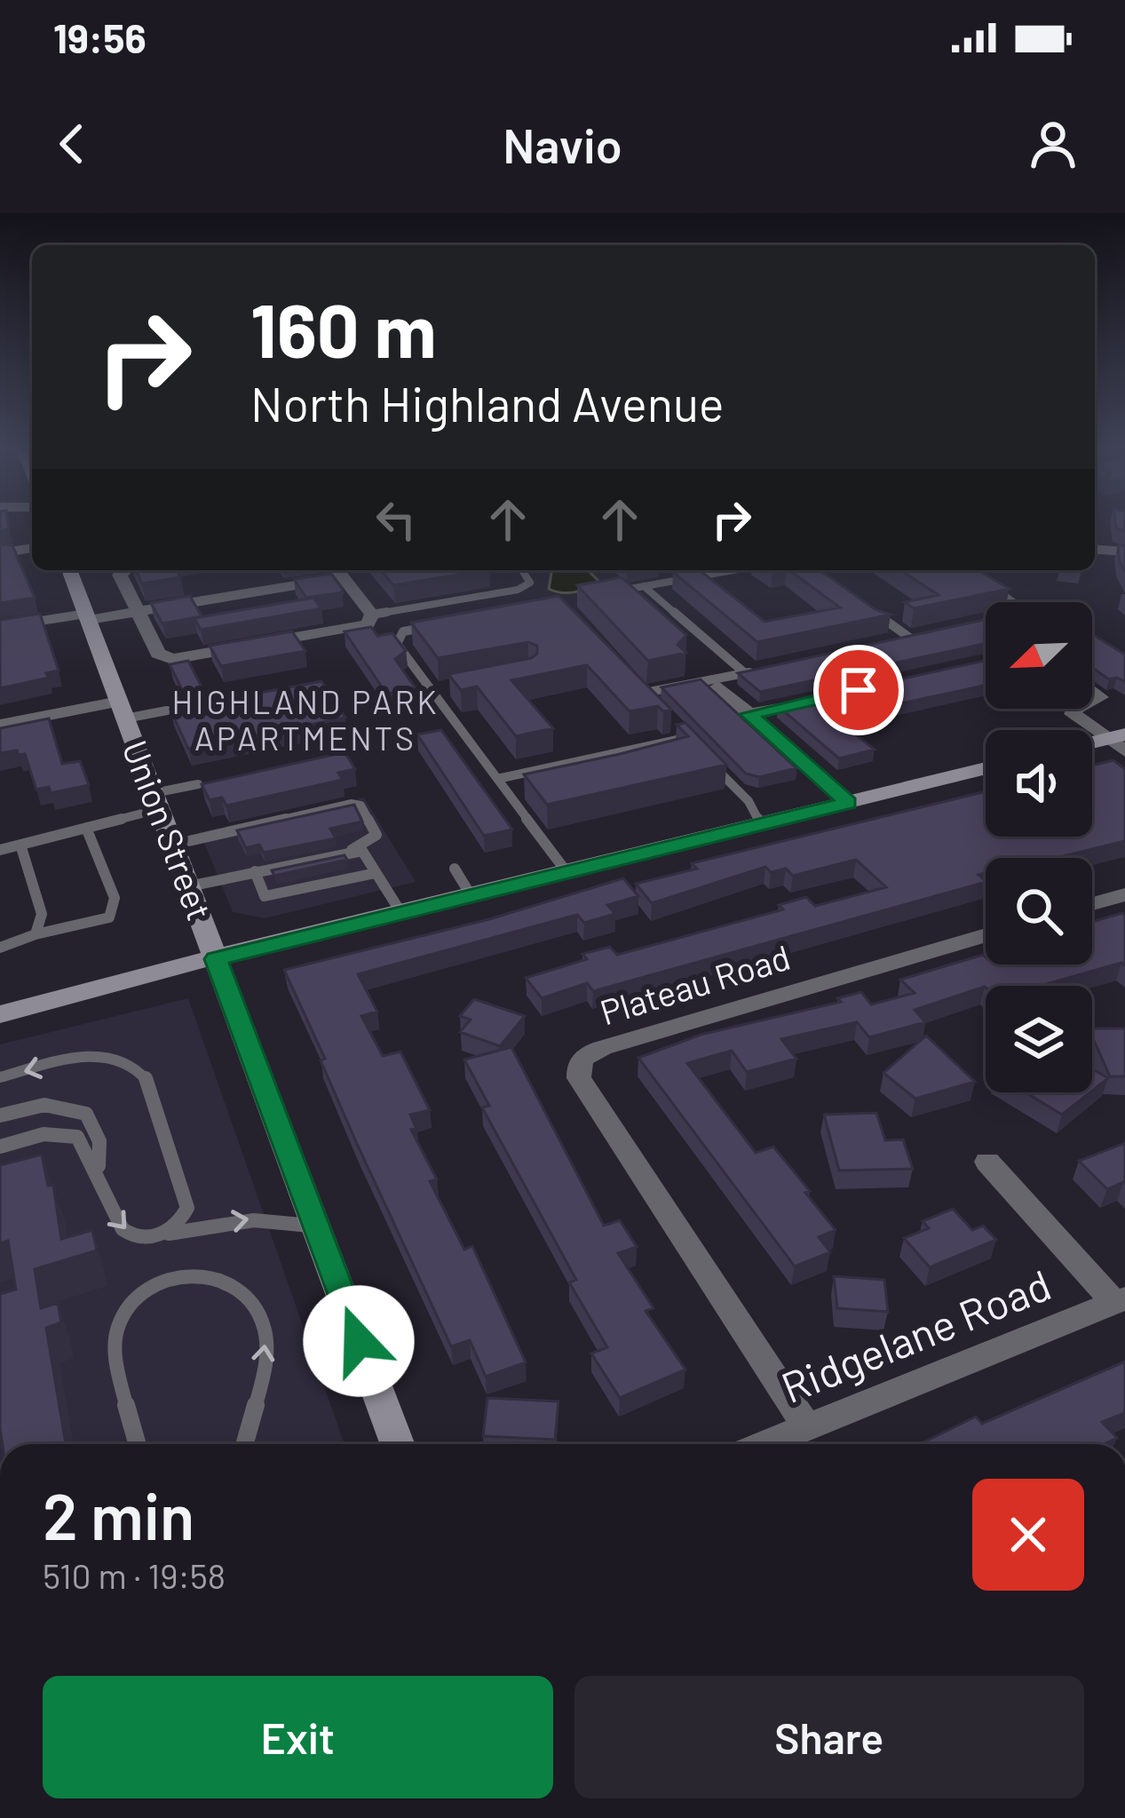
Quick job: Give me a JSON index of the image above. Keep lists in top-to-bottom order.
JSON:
{
  "streets": {
    "street": ["Union Street", "Plateau Road", "Ridgelane Road"]
  },
  "crossings": [
    ["Plateau Road", "Ridgelane Road"]
  ],
  "districts": ["HIGHLAND PARK APARTMENTS"],
  "north": "bottom left",
  "page": {
    "status": "19:56",
    "header": "Navio",
    "turn": ["160 m", "North Highland Avenue"],
    "heading": ["2 min", "510 m · 19:58"],
    "buttons": ["Exit", "Share"]
  }
}
